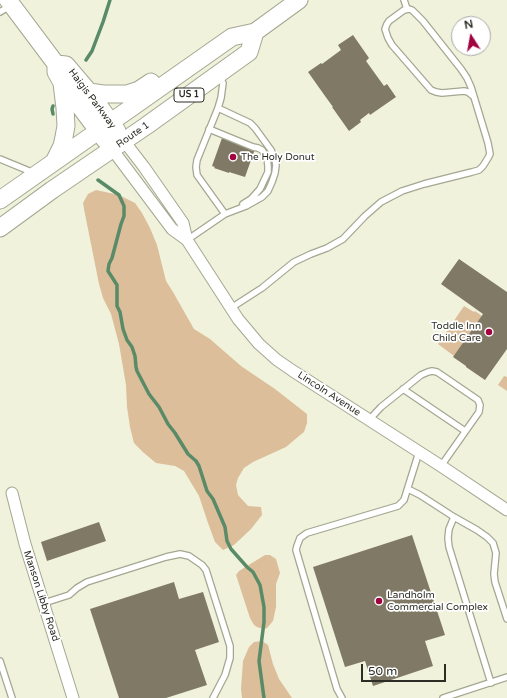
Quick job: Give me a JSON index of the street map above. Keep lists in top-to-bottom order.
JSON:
{
  "streets": {
    "main road": ["US 1", "Haigis Parkway", "Route 1"],
    "street": ["Lincoln Avenue", "Manson Libby Road"]
  },
  "crossings": [
    ["US 1", "Haigis Parkway"],
    ["US 1", "Route 1"],
    ["Haigis Parkway", "Route 1"],
    ["Haigis Parkway", "Lincoln Avenue"],
    ["Route 1", "Lincoln Avenue"]
  ],
  "places": ["The Holy Donut", "Toddle Inn Child Care", "Landholm Commercial Complex"],
  "scale_bar": "50 m",
  "north": "top"
}
